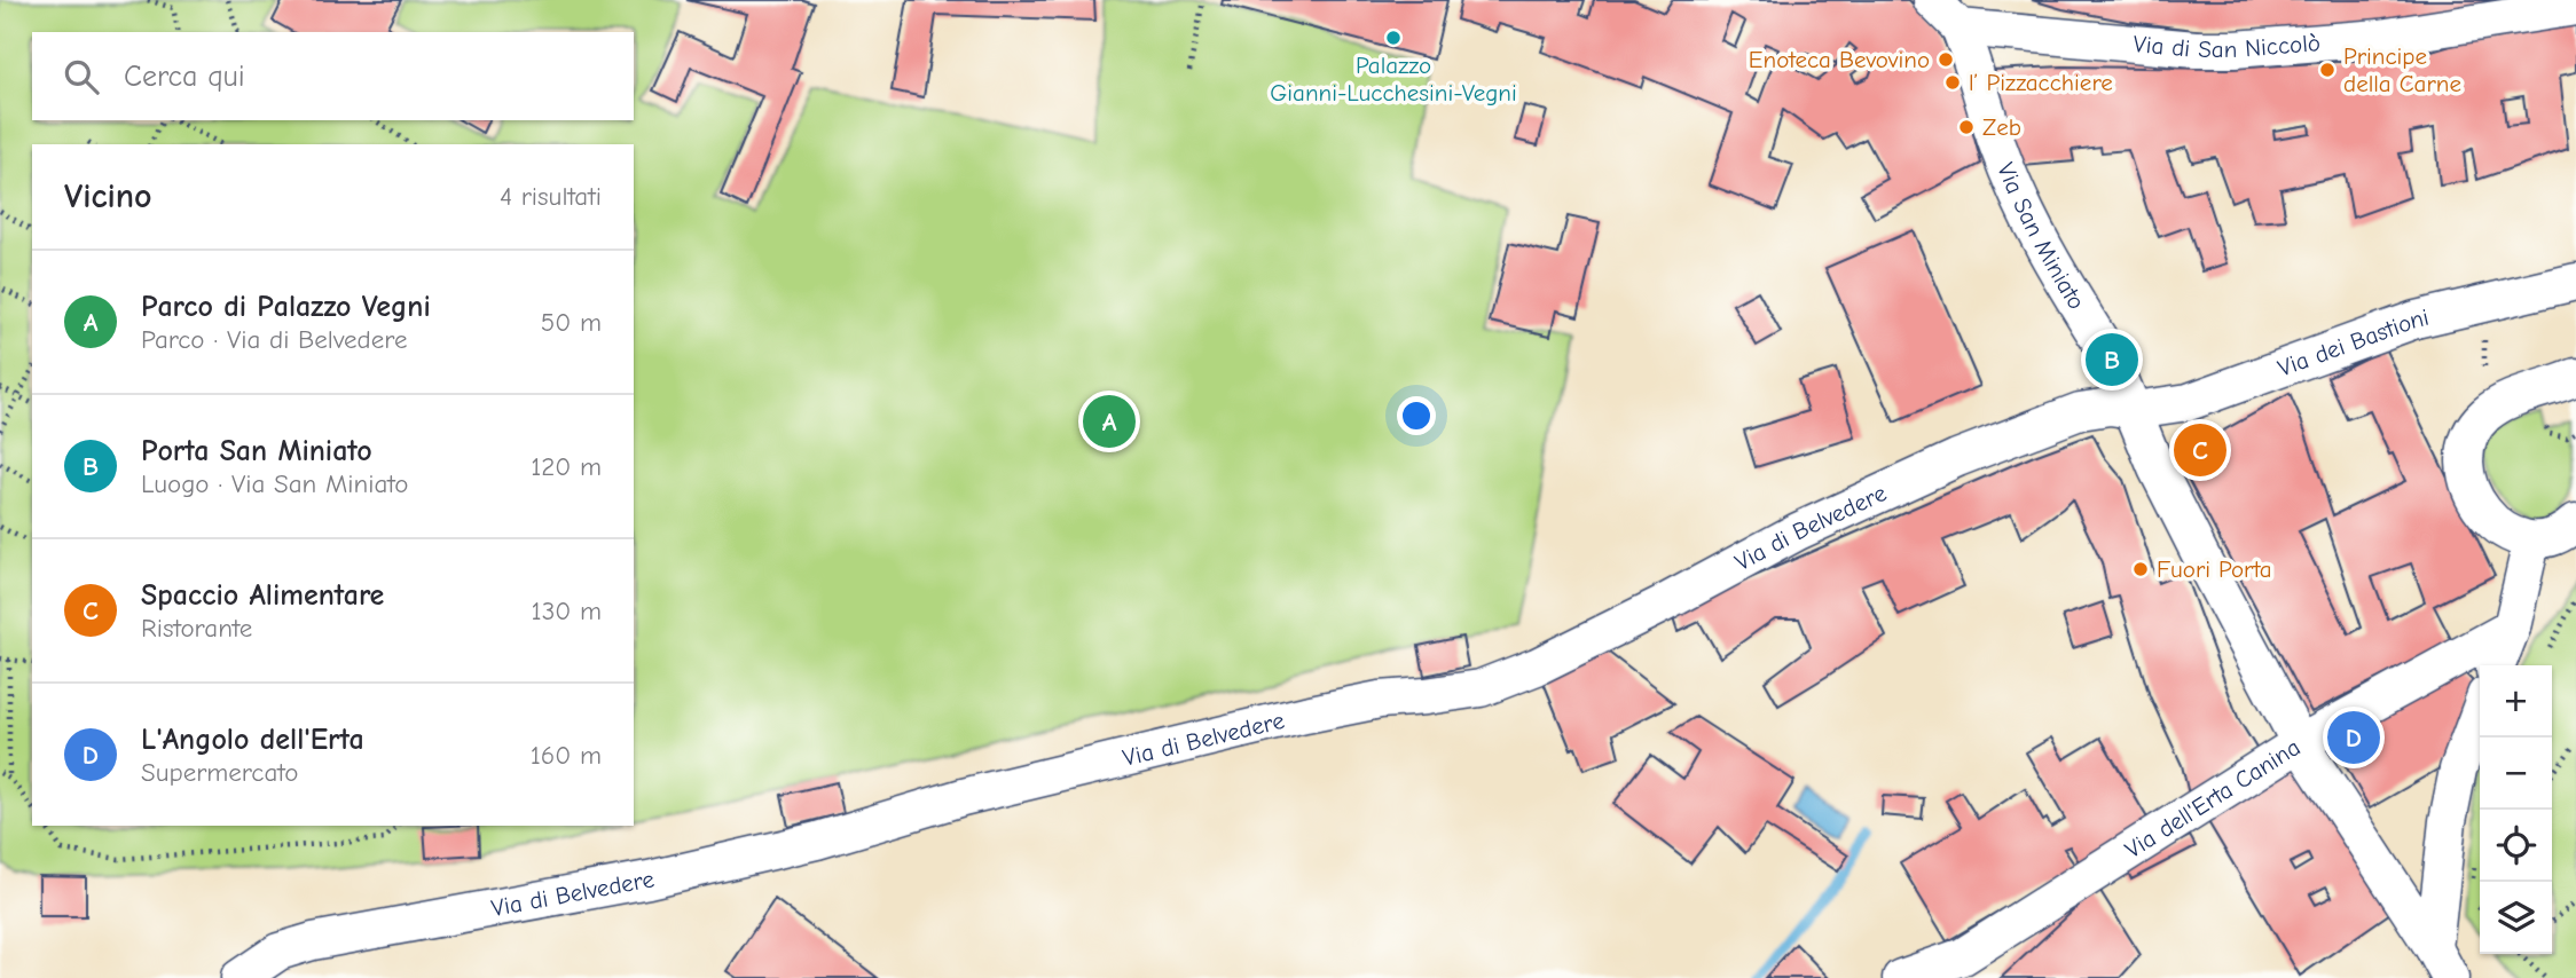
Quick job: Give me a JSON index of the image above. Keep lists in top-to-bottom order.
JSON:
{
  "streets": {
    "street": [
      "Via di San Niccolò",
      "Via San Miniato",
      "Via dei Bastioni",
      "Via di Belvedere",
      "Via dell'Erta Canina"
    ]
  },
  "crossings": [
    ["Via di San Niccolò", "Via San Miniato"],
    ["Via San Miniato", "Via dei Bastioni"],
    ["Via San Miniato", "Via di Belvedere"],
    ["Via San Miniato", "Via dell'Erta Canina"],
    ["Via dei Bastioni", "Via di Belvedere"]
  ],
  "places": [
    "Palazzo Gianni-Lucchesini-Vegni",
    "Enoteca Bevovino",
    "Principe della Carne",
    "l’ Pizzacchiere",
    "Zeb",
    "Fuori Porta"
  ],
  "page": {
    "search": "Cerca qui",
    "heading": ["Vicino", "4 risultati"],
    "list": [
      {
        "mark": "A",
        "name": "Parco di Palazzo Vegni",
        "note": "Parco · Via di Belvedere",
        "value": "50 m"
      },
      {
        "mark": "B",
        "name": "Porta San Miniato",
        "note": "Luogo · Via San Miniato",
        "value": "120 m"
      },
      {
        "mark": "C",
        "name": "Spaccio Alimentare",
        "note": "Ristorante",
        "value": "130 m"
      },
      {
        "mark": "D",
        "name": "L'Angolo dell'Erta",
        "note": "Supermercato",
        "value": "160 m"
      }
    ],
    "pins": [
      "B",
      "A",
      "C",
      "D"
    ],
    "map_buttons": ["+", "−"]
  }
}
